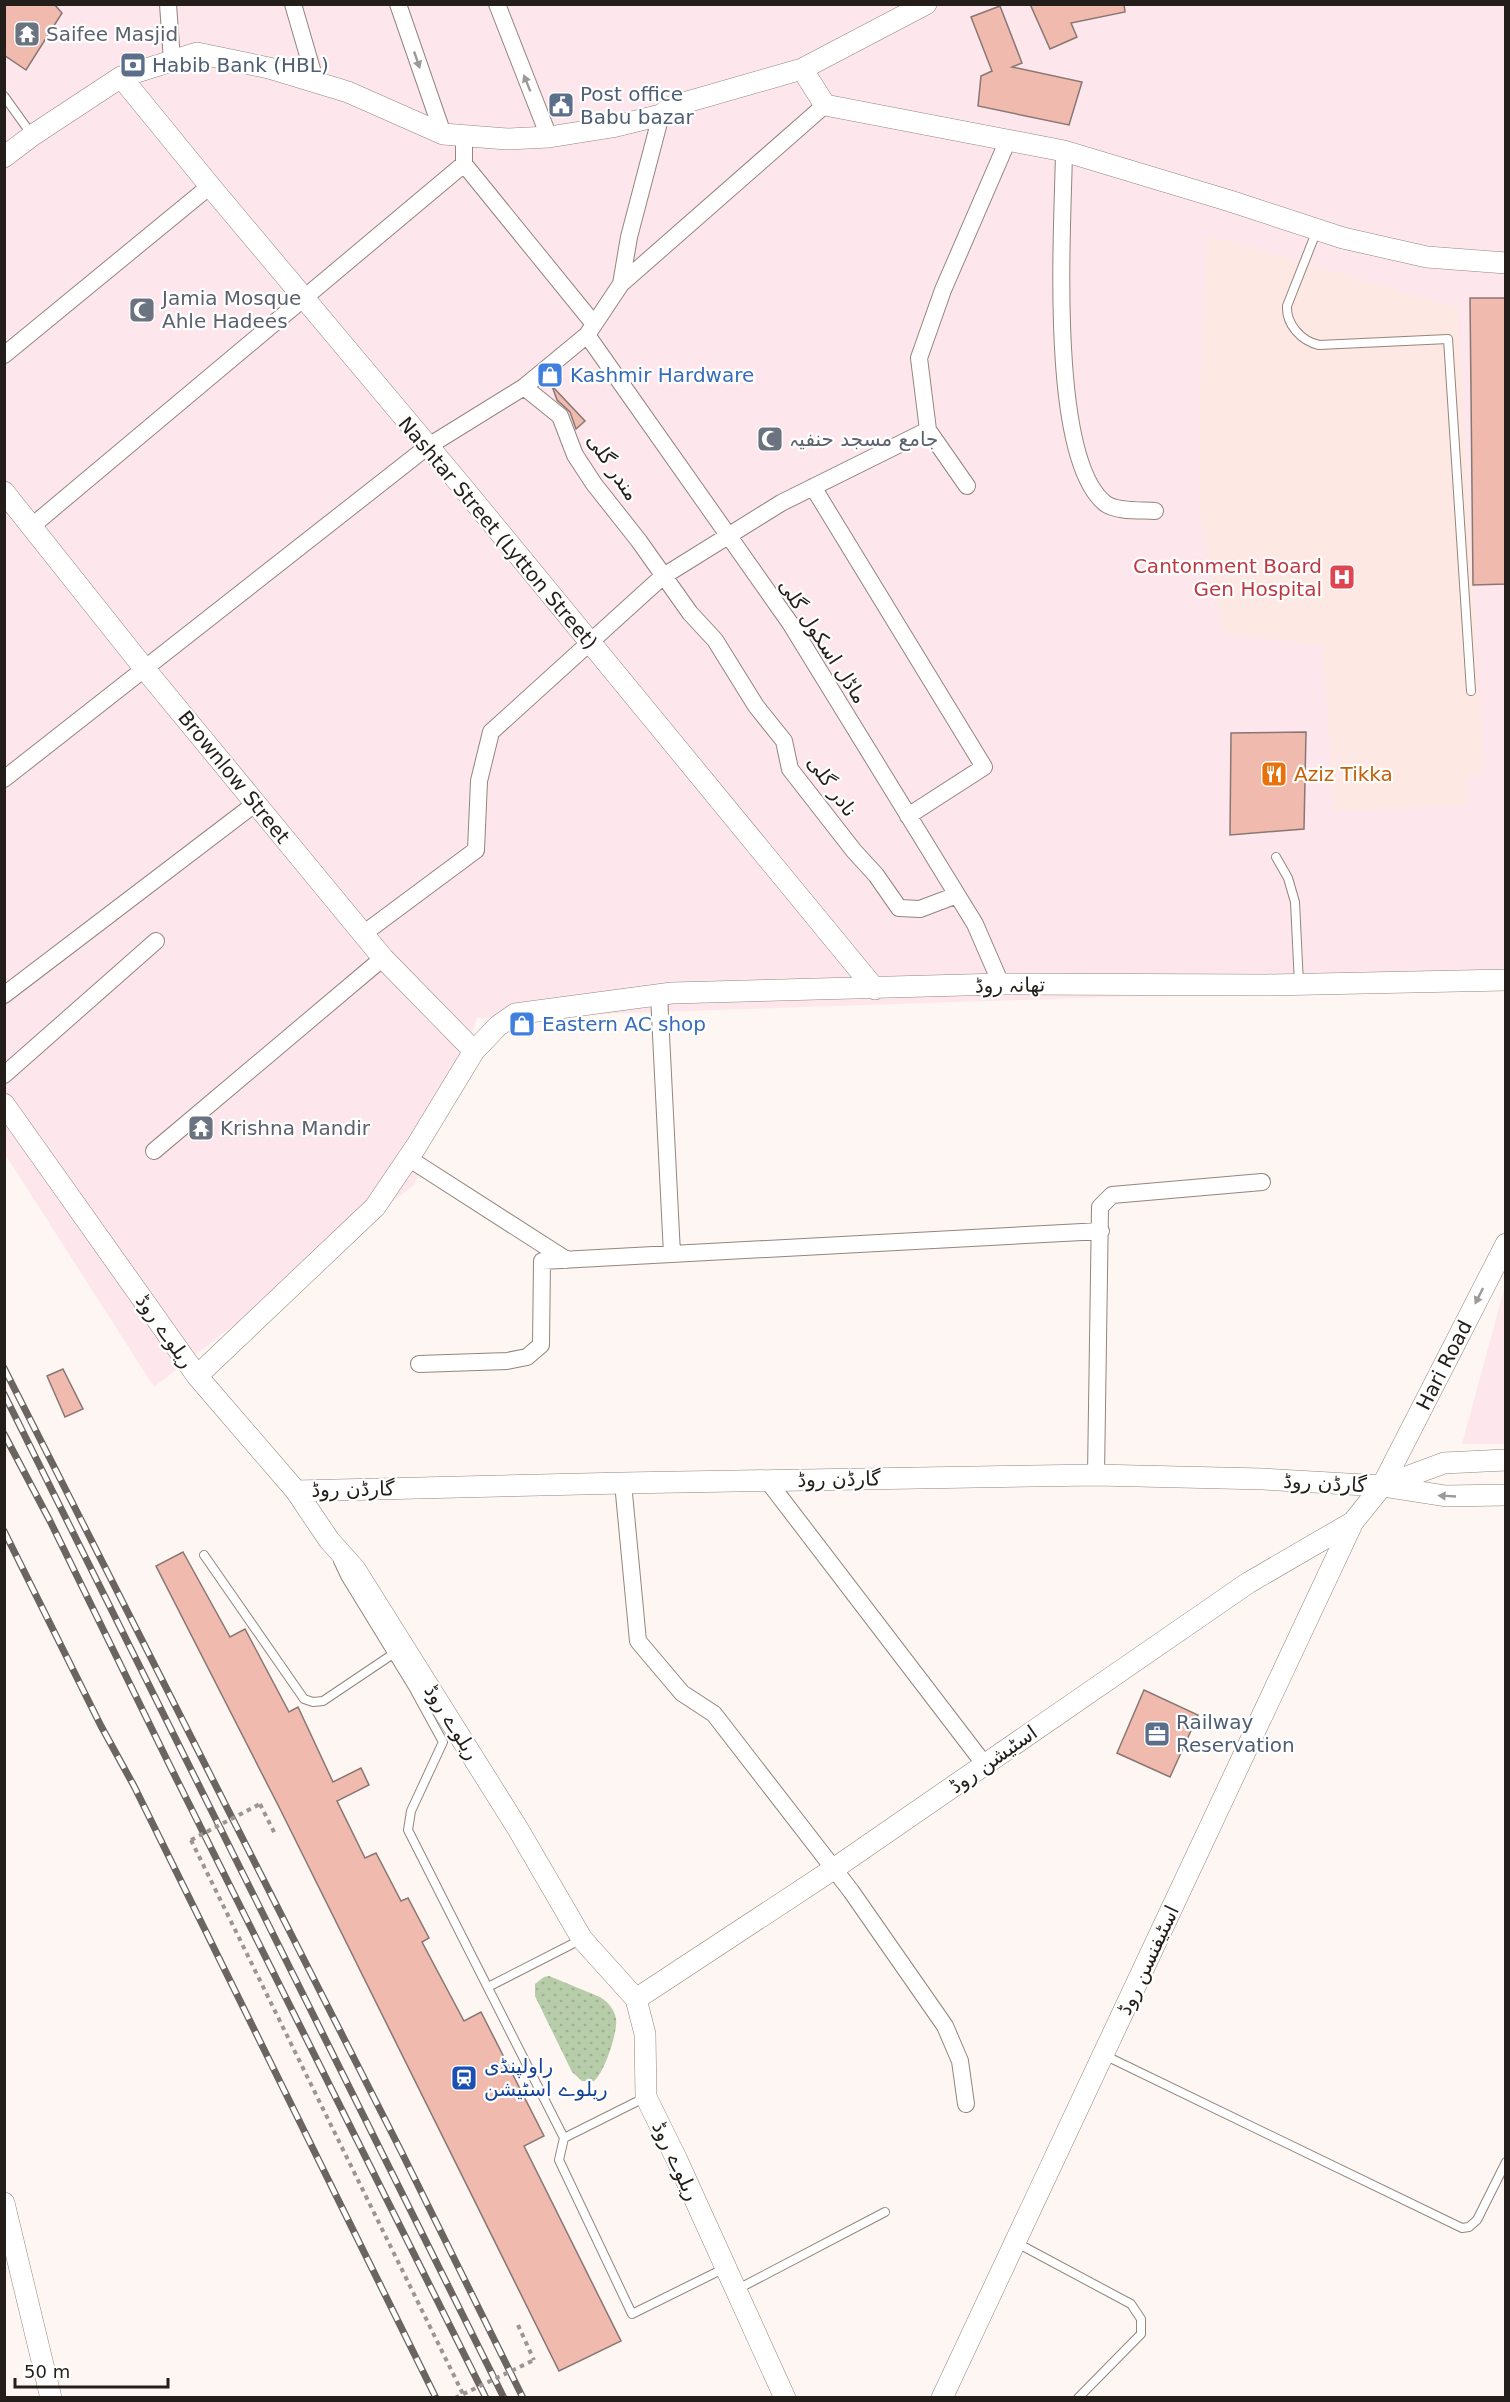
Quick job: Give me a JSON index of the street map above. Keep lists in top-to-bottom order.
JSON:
{
  "streets": {
    "street": [
      "مندر گلی",
      "Nashtar Street (Lytton Street)",
      "ماڈل اسکول گلی",
      "Brownlow Street",
      "نادر گلی",
      "تھانہ روڈ",
      "ریلوے روڈ",
      "Hari Road",
      "گارڈن روڈ",
      "اسٹیشن روڈ",
      "اسٹیفنسن روڈ"
    ]
  },
  "crossings": [
    ["مندر گلی", "نادر گلی"],
    ["Nashtar Street (Lytton Street)", "تھانہ روڈ"],
    ["ماڈل اسکول گلی", "نادر گلی"],
    ["ماڈل اسکول گلی", "تھانہ روڈ"],
    ["Brownlow Street", "تھانہ روڈ"],
    ["ریلوے روڈ", "گارڈن روڈ"],
    ["ریلوے روڈ", "اسٹیشن روڈ"],
    ["Hari Road", "گارڈن روڈ"],
    ["Hari Road", "اسٹیشن روڈ"],
    ["Hari Road", "اسٹیفنسن روڈ"],
    ["اسٹیشن روڈ", "اسٹیفنسن روڈ"]
  ],
  "one_way": ["Hari Road"],
  "places": {
    "temple": ["Saifee Masjid", "Krishna Mandir"],
    "bank": ["Habib Bank (HBL)"],
    "public building": ["Post office Babu bazar"],
    "mosque": ["Jamia Mosque Ahle Hadees", "جامع مسجد حنفیہ"],
    "shop": ["Kashmir Hardware", "Eastern AC shop"],
    "hospital": ["Cantonment Board Gen Hospital"],
    "restaurant": ["Aziz Tikka"],
    "office": ["Railway Reservation"],
    "station": ["راولپنڈی ریلوے اسٹیشن"]
  },
  "scale_bar": "50 m"
}
